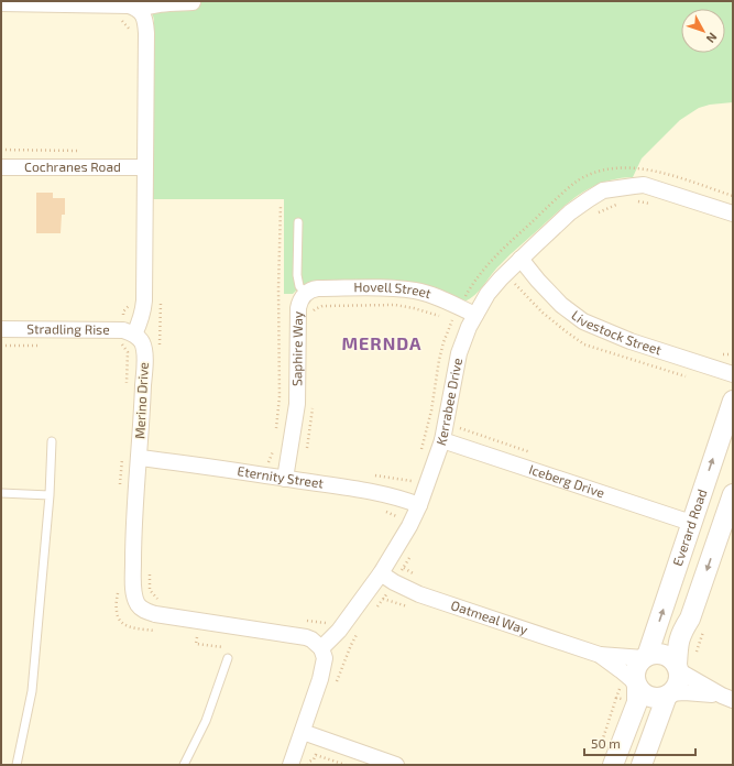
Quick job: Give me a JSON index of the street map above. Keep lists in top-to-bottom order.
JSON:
{
  "streets": {
    "street": [
      "Cochranes Road",
      "Hovell Street",
      "Stradling Rise",
      "Livestock Street",
      "Saphire Way",
      "Merino Drive",
      "Kerrabee Drive",
      "Eternity Street",
      "Iceberg Drive",
      "Everard Road",
      "Oatmeal Way"
    ]
  },
  "crossings": [
    ["Hovell Street", "Saphire Way"],
    ["Hovell Street", "Kerrabee Drive"],
    ["Stradling Rise", "Merino Drive"],
    ["Livestock Street", "Kerrabee Drive"],
    ["Saphire Way", "Eternity Street"],
    ["Merino Drive", "Kerrabee Drive"],
    ["Merino Drive", "Eternity Street"],
    ["Kerrabee Drive", "Eternity Street"],
    ["Kerrabee Drive", "Iceberg Drive"],
    ["Kerrabee Drive", "Oatmeal Way"],
    ["Iceberg Drive", "Everard Road"],
    ["Everard Road", "Oatmeal Way"]
  ],
  "districts": ["MERNDA"],
  "scale_bar": "50 m",
  "north": "bottom right"
}
